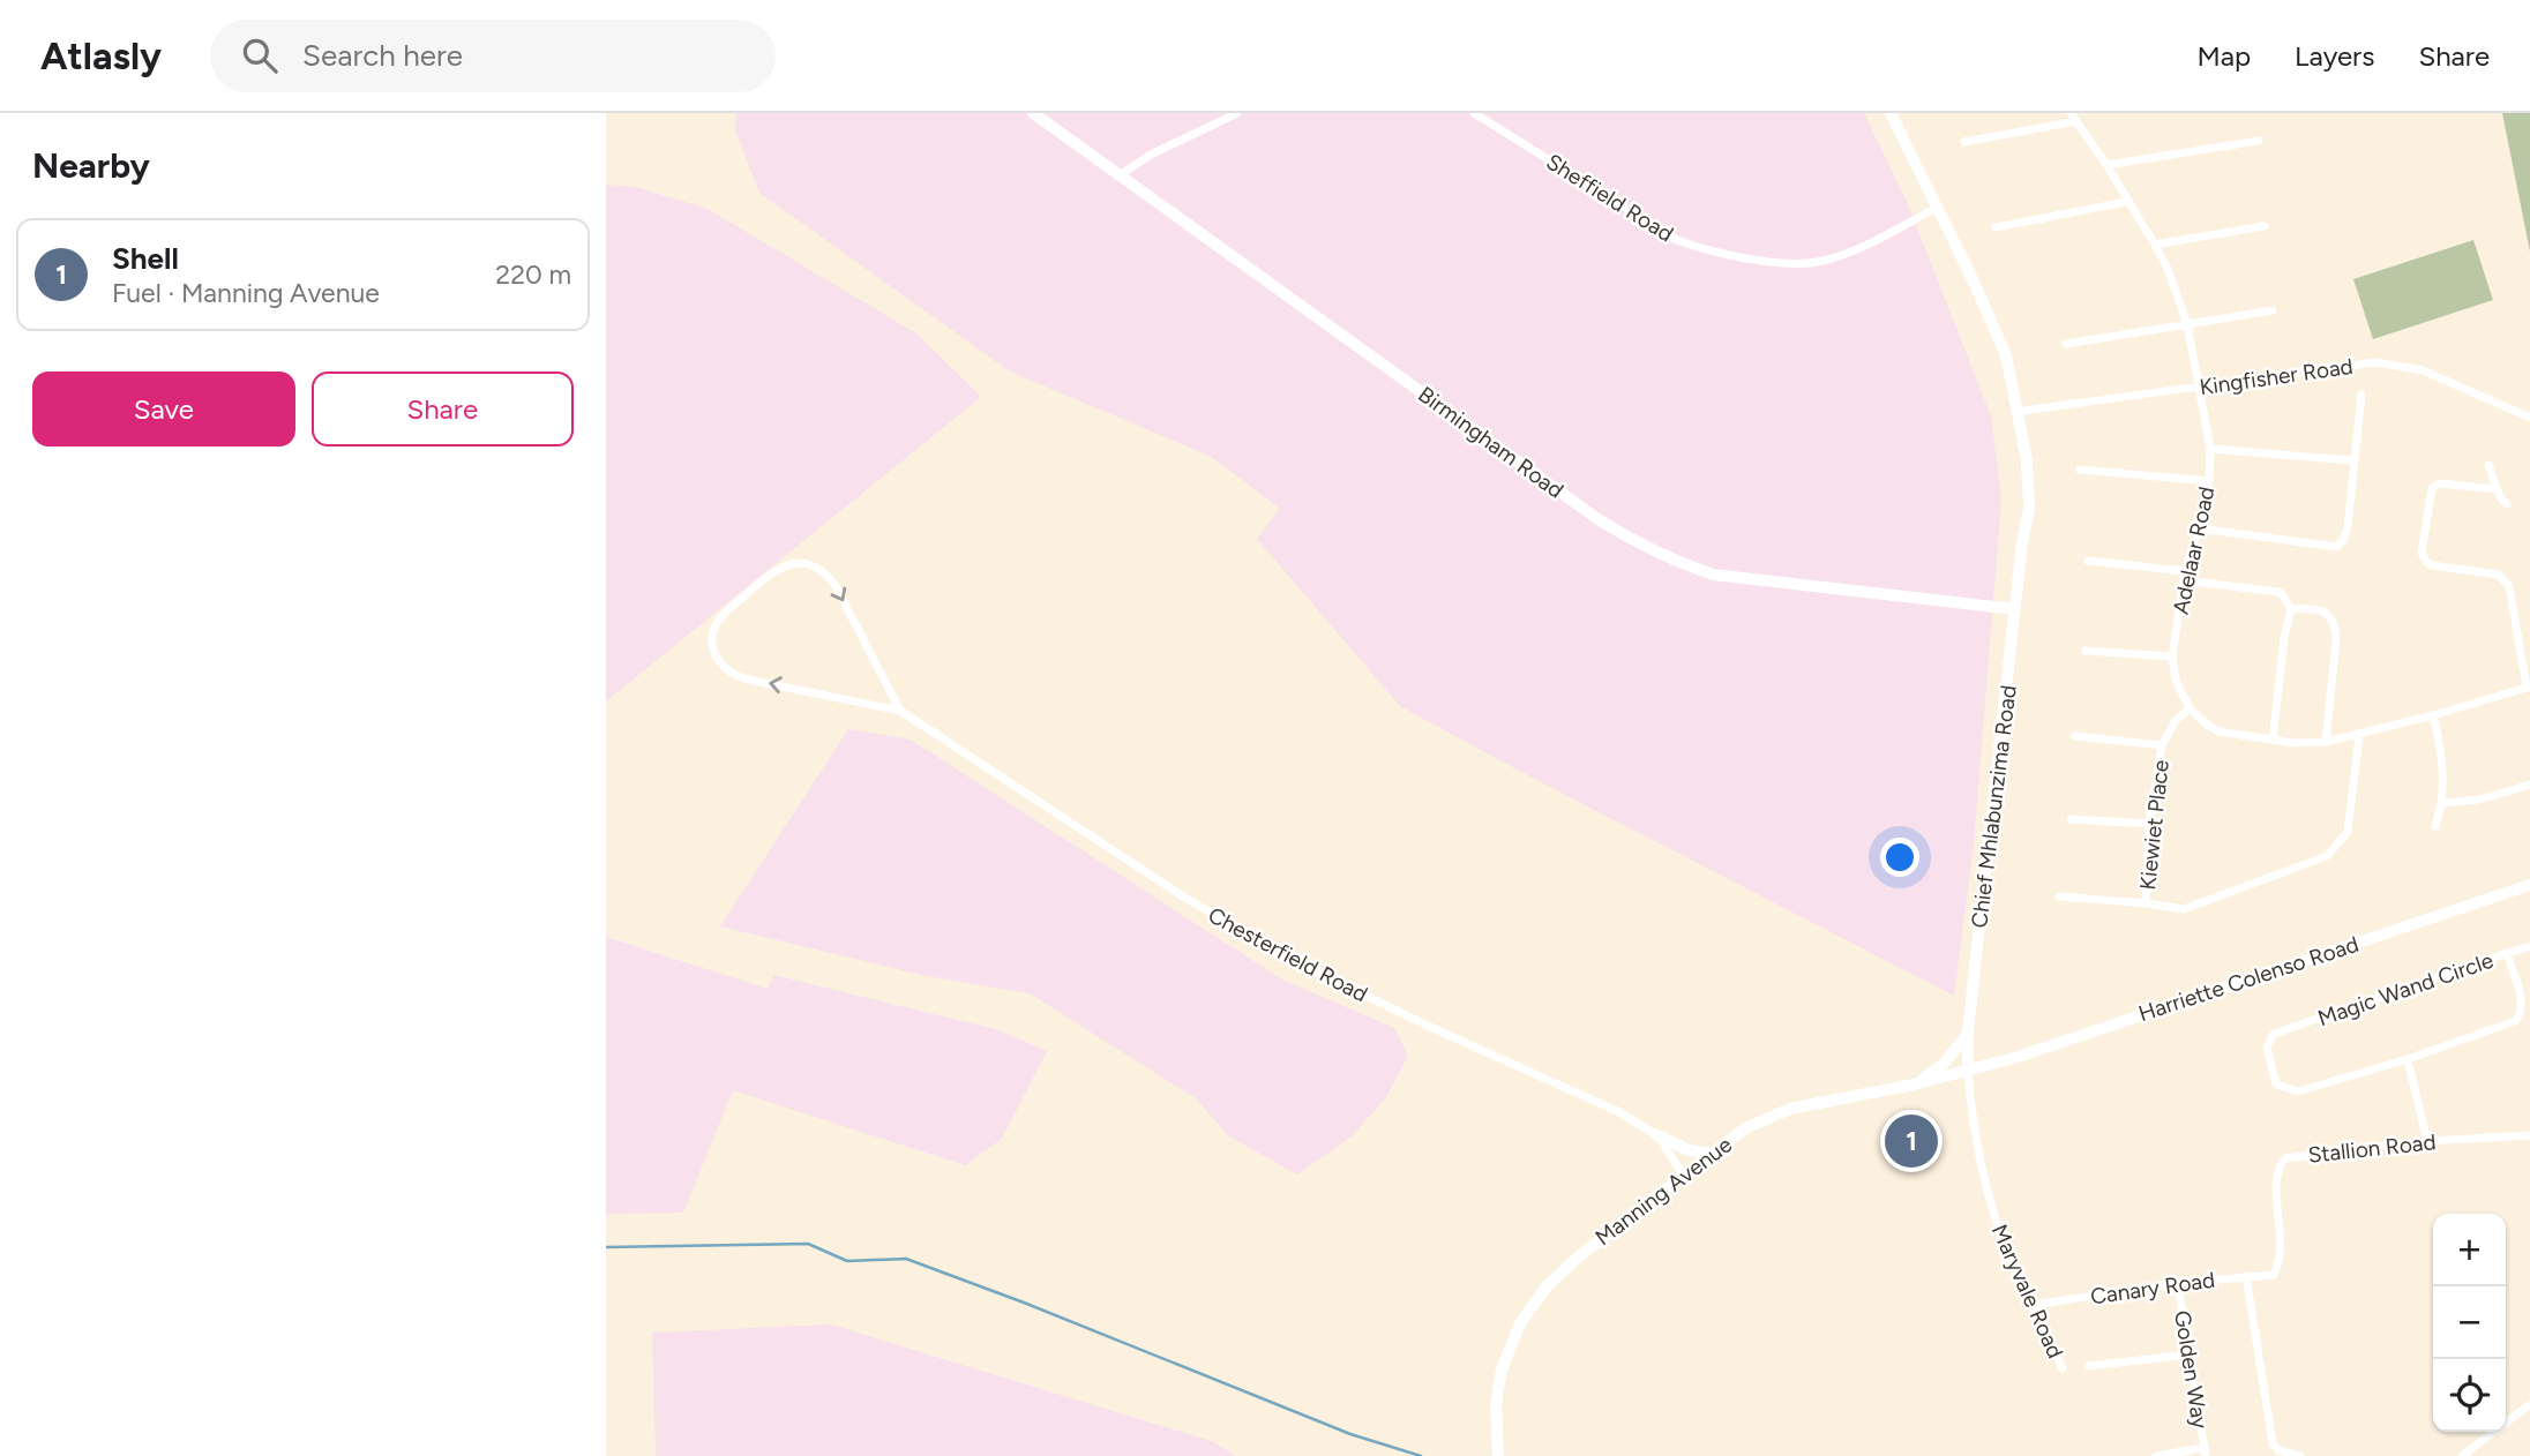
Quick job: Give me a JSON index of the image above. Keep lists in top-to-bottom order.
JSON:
{
  "streets": {
    "main road": [
      "Birmingham Road",
      "Chief Mhlabunzima Road",
      "Harriette Colenso Road",
      "Manning Avenue"
    ],
    "street": [
      "Sheffield Road",
      "Kingfisher Road",
      "Adelaar Road",
      "Kiewiet Place",
      "Chesterfield Road",
      "Magic Wand Circle",
      "Stallion Road",
      "Canary Road",
      "Maryvale Road",
      "Golden Way"
    ]
  },
  "crossings": [
    ["Sheffield Road", "Chief Mhlabunzima Road"],
    ["Kingfisher Road", "Adelaar Road"],
    ["Kingfisher Road", "Chief Mhlabunzima Road"],
    ["Birmingham Road", "Chief Mhlabunzima Road"],
    ["Adelaar Road", "Kiewiet Place"],
    ["Chief Mhlabunzima Road", "Harriette Colenso Road"],
    ["Chief Mhlabunzima Road", "Manning Avenue"],
    ["Chief Mhlabunzima Road", "Maryvale Road"],
    ["Chesterfield Road", "Manning Avenue"],
    ["Harriette Colenso Road", "Manning Avenue"],
    ["Harriette Colenso Road", "Maryvale Road"],
    ["Stallion Road", "Canary Road"],
    ["Manning Avenue", "Maryvale Road"],
    ["Canary Road", "Maryvale Road"],
    ["Canary Road", "Golden Way"]
  ],
  "page": {
    "header": "Atlasly",
    "search": "Search here",
    "nav": ["Map", "Layers", "Share"],
    "heading": "Nearby",
    "list": [
      {
        "mark": "1",
        "name": "Shell",
        "note": "Fuel · Manning Avenue",
        "value": "220 m"
      }
    ],
    "buttons": ["Save", "Share"],
    "pins": "1",
    "map_buttons": ["+", "−"]
  }
}
